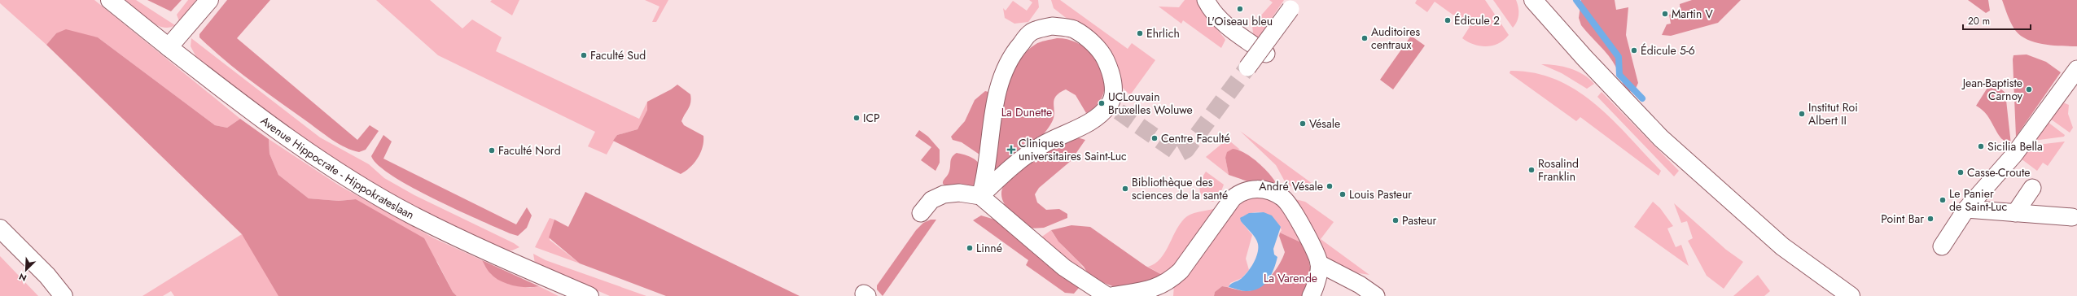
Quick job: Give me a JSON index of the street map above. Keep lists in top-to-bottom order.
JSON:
{
  "streets": {
    "street": ["Avenue Hippocrate - Hippokrateslaan"]
  },
  "parks": ["La Dunette", "La Varende"],
  "places": {
    "other": [
      "L'Oiseau bleu",
      "Martin V",
      "Édicule 2",
      "Ehrlich",
      "Auditoires centraux",
      "Édicule 5-6",
      "Faculté Sud",
      "Jean-Baptiste Carnoy",
      "UCLouvain Bruxelles Woluwe",
      "Institut Roi Albert II",
      "ICP",
      "Vésale",
      "Centre Faculté",
      "Sicilia Bella",
      "Faculté Nord",
      "Rosalind Franklin",
      "Casse-Croute",
      "André Vésale",
      "Bibliothèque des sciences de la santé",
      "Louis Pasteur",
      "Le Panier de Saint-Luc",
      "Point Bar",
      "Pasteur",
      "Linné"
    ],
    "health": ["Cliniques universitaires Saint-Luc"]
  },
  "scale_bar": "20 m",
  "north": "bottom left"
}
